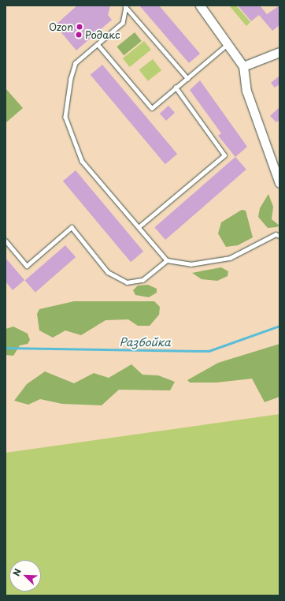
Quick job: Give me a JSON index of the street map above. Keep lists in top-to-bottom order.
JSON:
{
  "water": ["Разбойка"],
  "places": ["Ozon", "Родакс"],
  "north": "top left"
}
